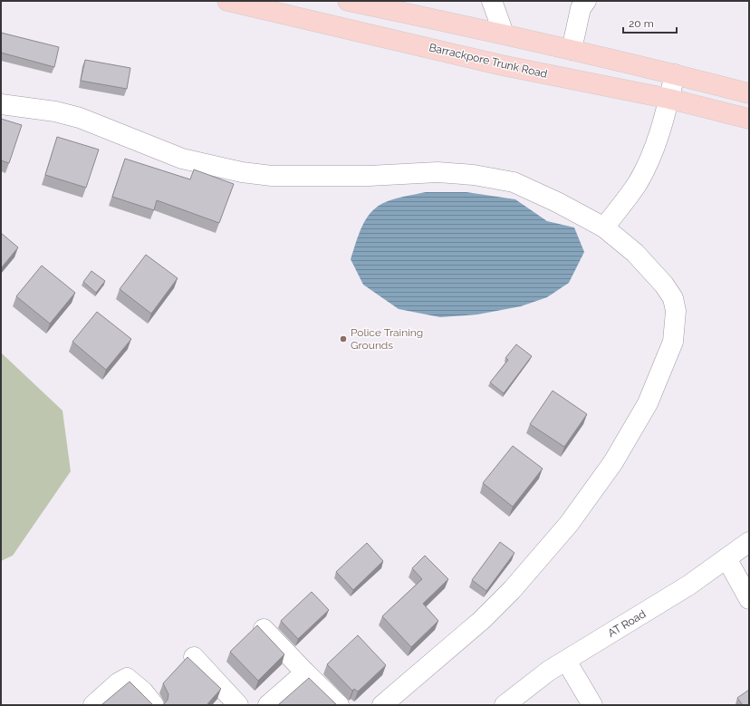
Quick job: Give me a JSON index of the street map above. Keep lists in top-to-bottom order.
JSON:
{
  "streets": {
    "main road": ["Barrackpore Trunk Road"],
    "street": ["AT Road"]
  },
  "places": ["Police Training Grounds"],
  "scale_bar": "20 m"
}
